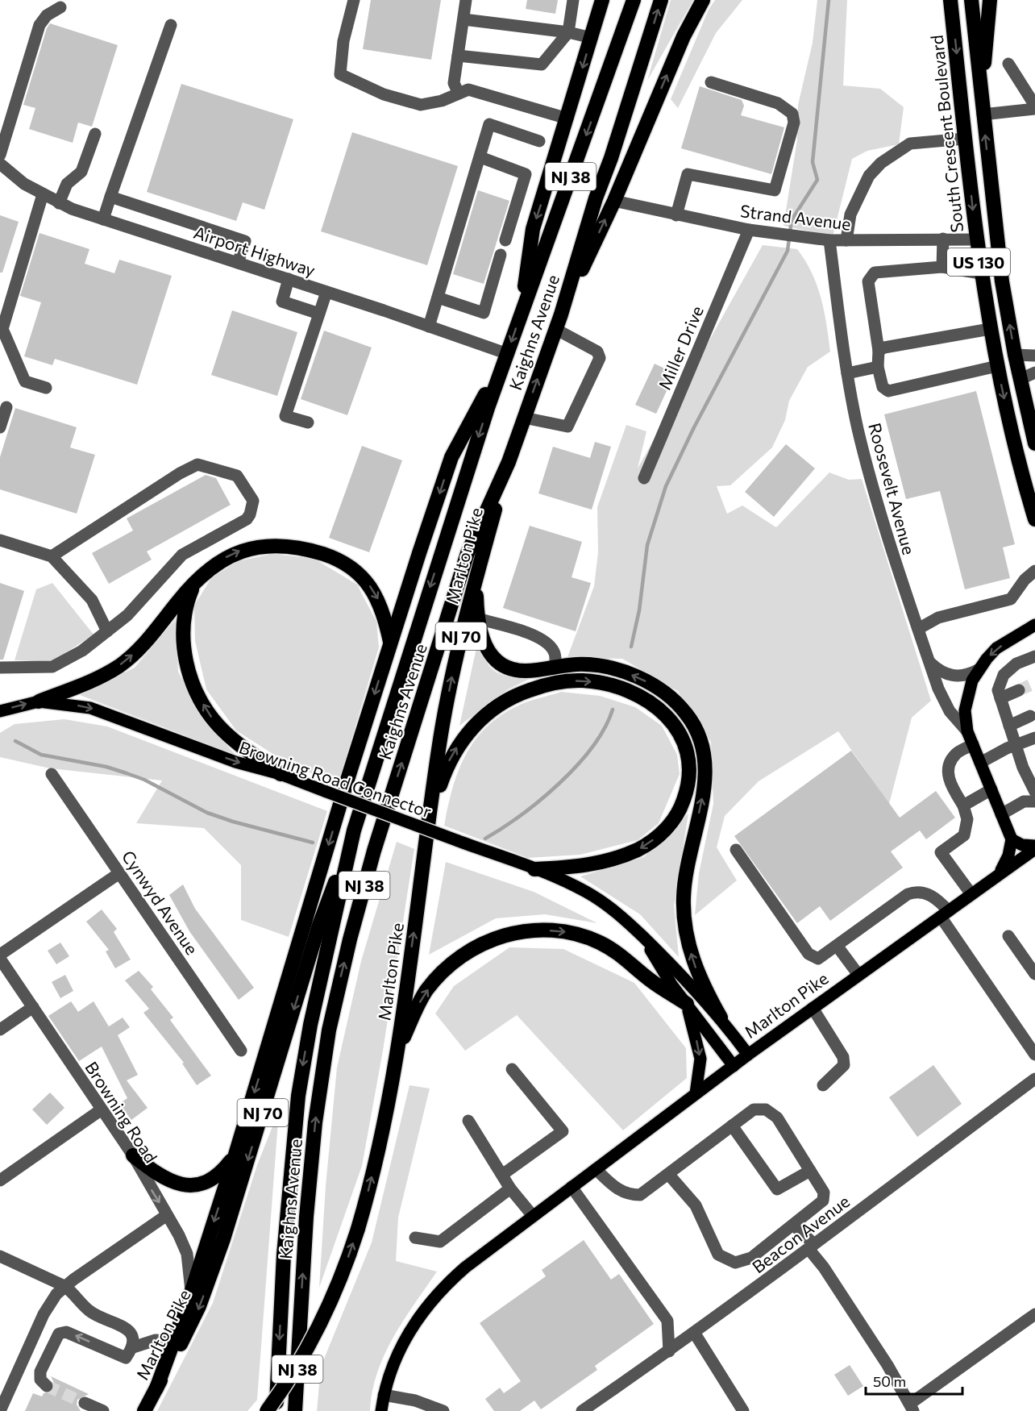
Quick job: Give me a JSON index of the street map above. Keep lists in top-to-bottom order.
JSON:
{
  "streets": {
    "highway": [
      "South Crescent Boulevard",
      "NJ 38",
      "US 130",
      "Kaighns Avenue",
      "Marlton Pike",
      "NJ 70"
    ],
    "main road": ["Browning Road Connector"],
    "street": [
      "Strand Avenue",
      "Airport Highway",
      "Miller Drive",
      "Roosevelt Avenue",
      "Cynwyd Avenue",
      "Browning Road",
      "Beacon Avenue"
    ]
  },
  "crossings": [
    ["South Crescent Boulevard", "Strand Avenue"],
    ["NJ 38", "Kaighns Avenue"],
    ["Strand Avenue", "Miller Drive"],
    ["Strand Avenue", "Roosevelt Avenue"],
    ["Airport Highway", "Kaighns Avenue"],
    ["Kaighns Avenue", "Marlton Pike"],
    ["Marlton Pike", "Browning Road Connector"]
  ],
  "scale_bar": "50 m"
}
